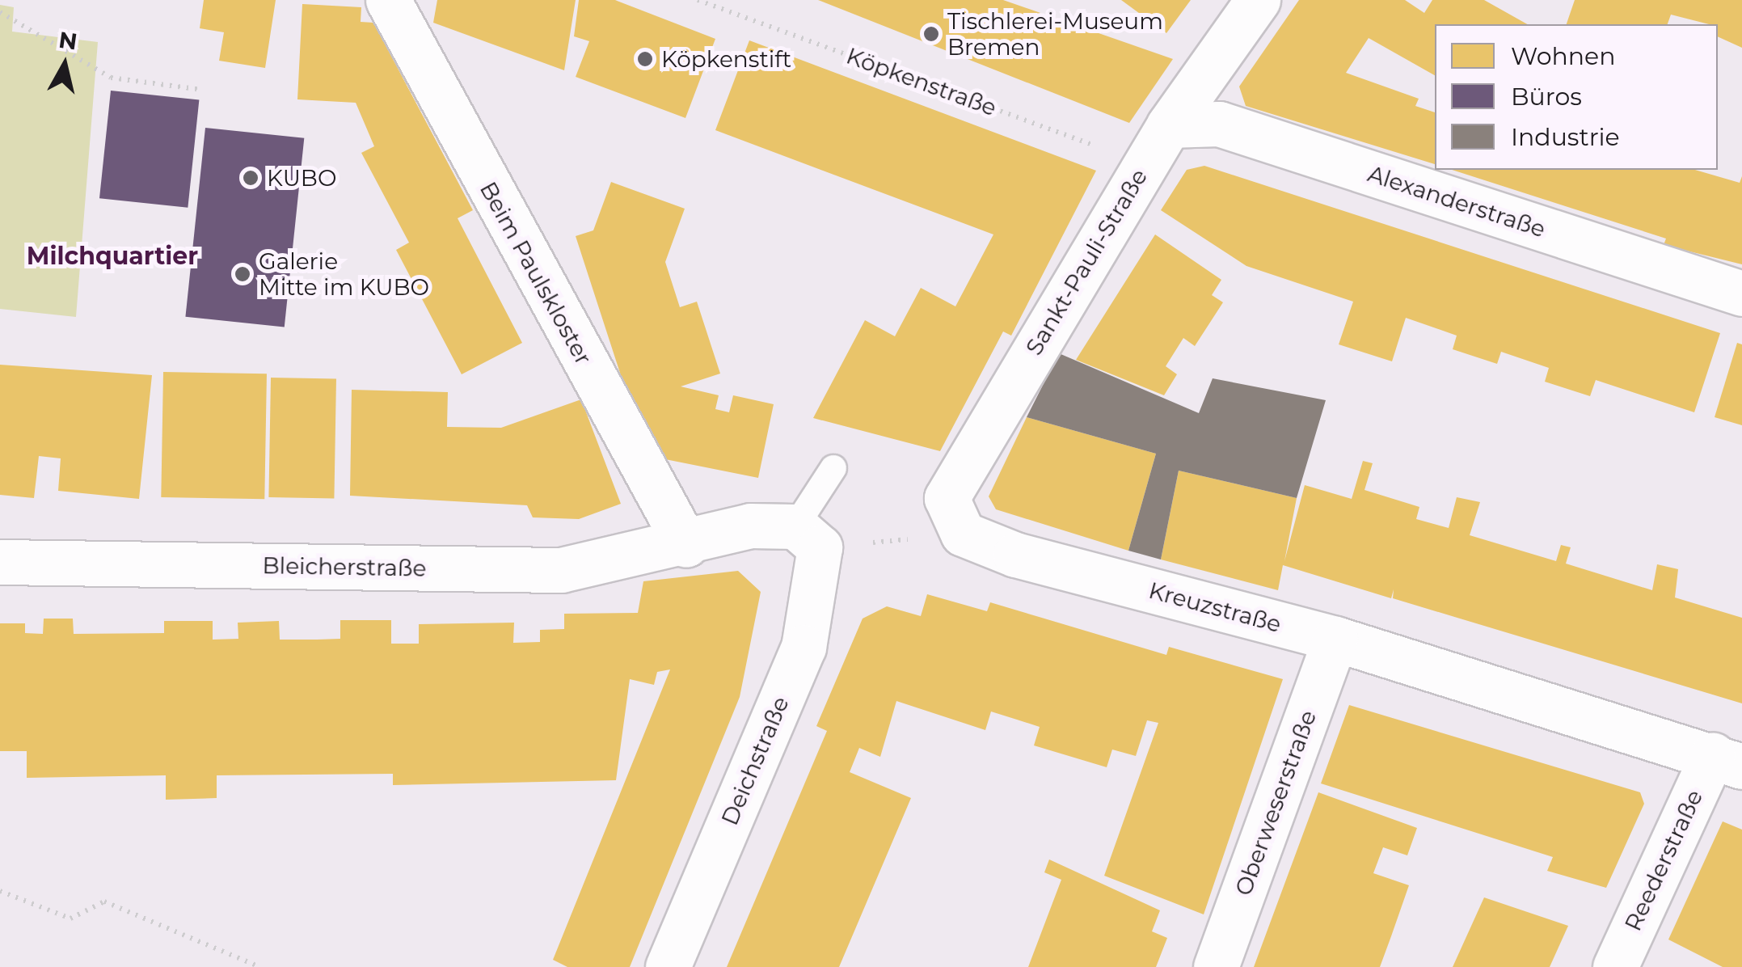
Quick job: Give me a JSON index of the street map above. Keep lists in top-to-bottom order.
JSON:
{
  "streets": {
    "street": [
      "Alexanderstraße",
      "Sankt-Pauli-Straße",
      "Beim Paulskloster",
      "Bleicherstraße",
      "Kreuzstraße",
      "Deichstraße",
      "Oberweserstraße",
      "Reederstraße"
    ],
    "path": ["Köpkenstraße"]
  },
  "crossings": [
    ["Köpkenstraße", "Sankt-Pauli-Straße"],
    ["Alexanderstraße", "Sankt-Pauli-Straße"],
    ["Sankt-Pauli-Straße", "Kreuzstraße"],
    ["Beim Paulskloster", "Bleicherstraße"],
    ["Kreuzstraße", "Oberweserstraße"],
    ["Kreuzstraße", "Reederstraße"]
  ],
  "districts": ["Milchquartier"],
  "places": [
    "Tischlerei-Museum Bremen",
    "Köpkenstift",
    "KUBO",
    "Galerie Mitte im KUBO"
  ],
  "legend": ["Wohnen", "Büros", "Industrie"],
  "north": "top"
}
